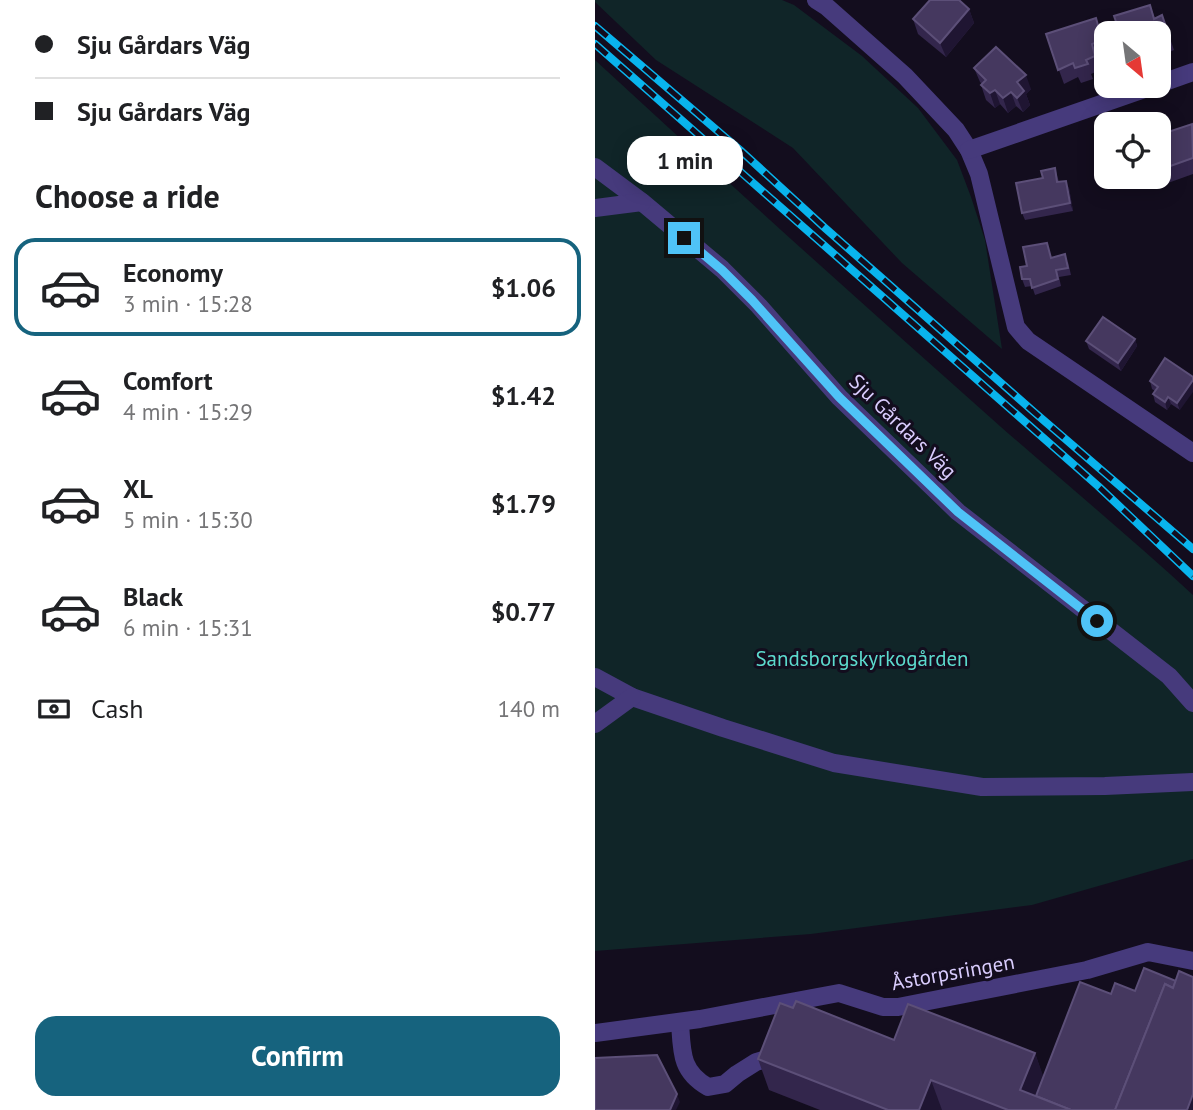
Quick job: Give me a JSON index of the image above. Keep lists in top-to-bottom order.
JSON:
{
  "streets": {
    "street": ["Sju Gårdars Väg", "Åstorpsringen"]
  },
  "parks": ["Sandsborgskyrkogården"],
  "north": "bottom right",
  "page": {
    "banner": ["Sju Gårdars Väg", "Sju Gårdars Väg"],
    "bubble": "1 min",
    "heading": "Choose a ride",
    "list": [
      {
        "name": "Economy",
        "note": "3 min · 15:28",
        "value": "$1.06"
      },
      {
        "name": "Comfort",
        "note": "4 min · 15:29",
        "value": "$1.42"
      },
      {
        "name": "XL",
        "note": "5 min · 15:30",
        "value": "$1.79"
      },
      {
        "name": "Black",
        "note": "6 min · 15:31",
        "value": "$0.77"
      }
    ],
    "pay": ["Cash", "140 m"],
    "buttons": "Confirm"
  }
}
